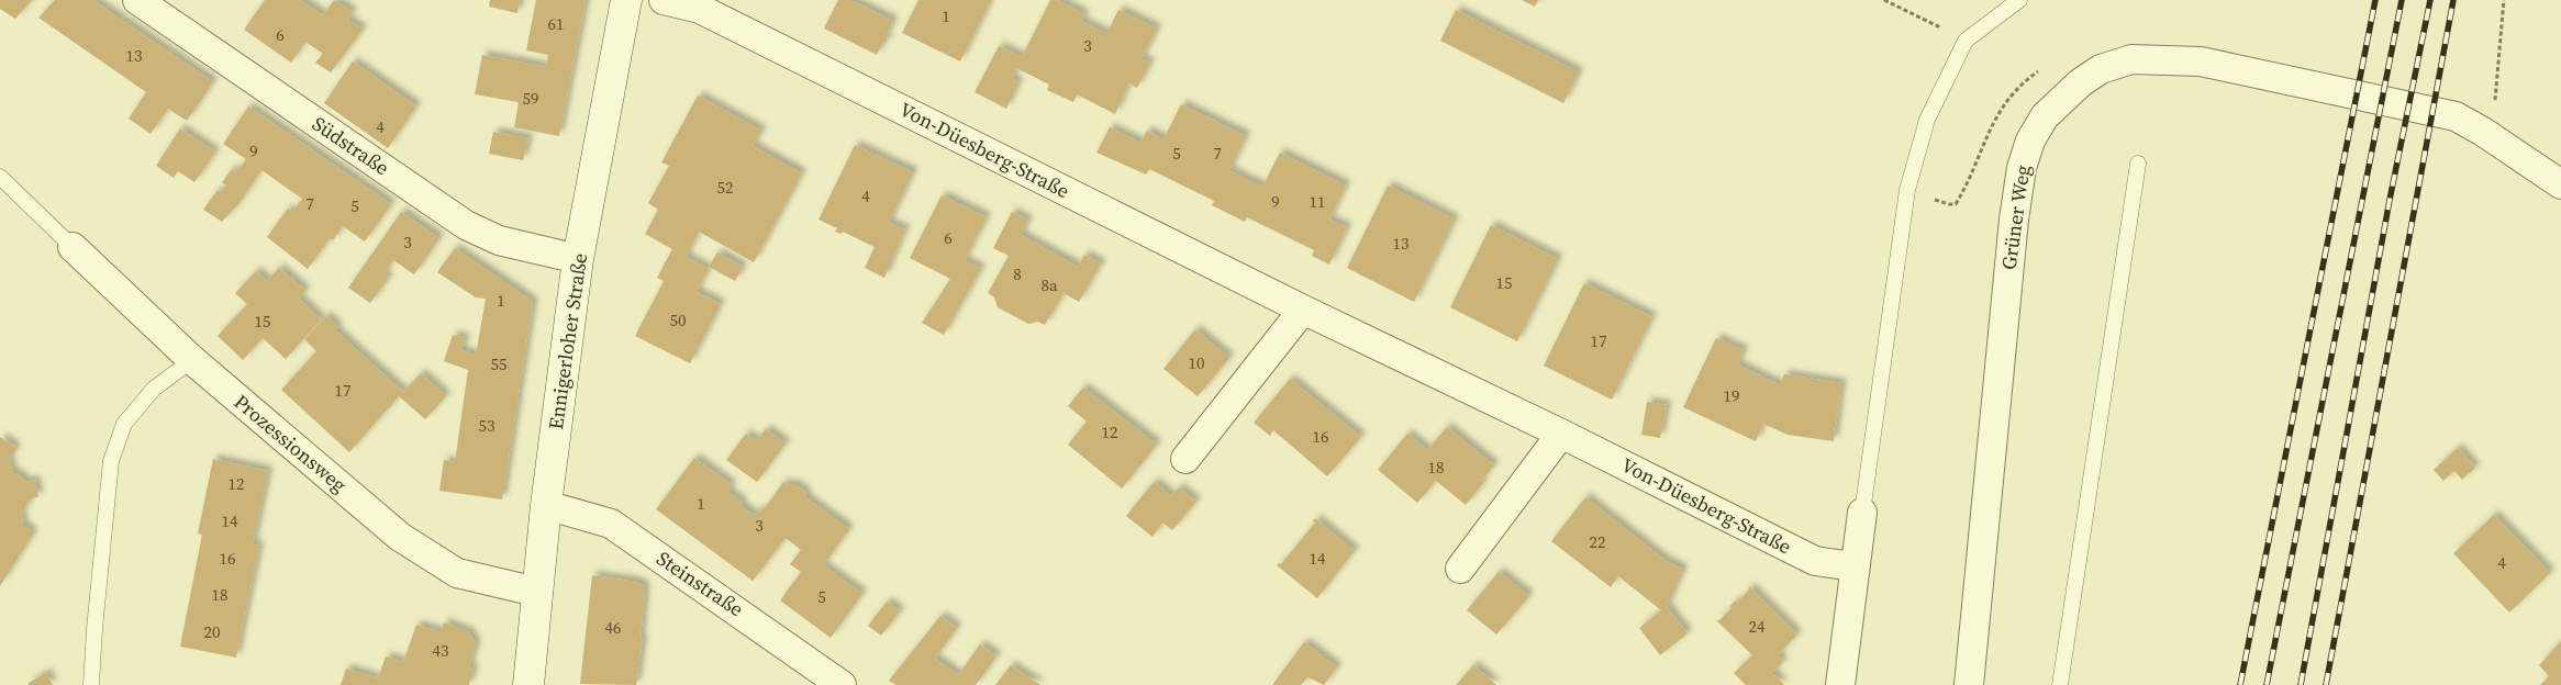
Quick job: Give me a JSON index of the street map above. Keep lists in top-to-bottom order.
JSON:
{
  "streets": {
    "main road": ["Ennigerloher Straße"],
    "street": [
      "Südstraße",
      "Von-Düesberg-Straße",
      "Grüner Weg",
      "Prozessionsweg",
      "Steinstraße"
    ]
  },
  "crossings": [
    ["Südstraße", "Ennigerloher Straße"],
    ["Ennigerloher Straße", "Prozessionsweg"],
    ["Ennigerloher Straße", "Steinstraße"]
  ],
  "house_numbers": [
    "1",
    "61",
    "6",
    "3",
    "13",
    "59",
    "4",
    "9",
    "5",
    "7",
    "52",
    "4",
    "9",
    "11",
    "7",
    "5",
    "6",
    "3",
    "13",
    "8",
    "15",
    "8a",
    "1",
    "50",
    "15",
    "17",
    "10",
    "55",
    "17",
    "19",
    "53",
    "12",
    "16",
    "18",
    "12",
    "1",
    "14",
    "3",
    "22",
    "16",
    "14",
    "4",
    "18",
    "5",
    "24",
    "46",
    "20",
    "43"
  ]
}
